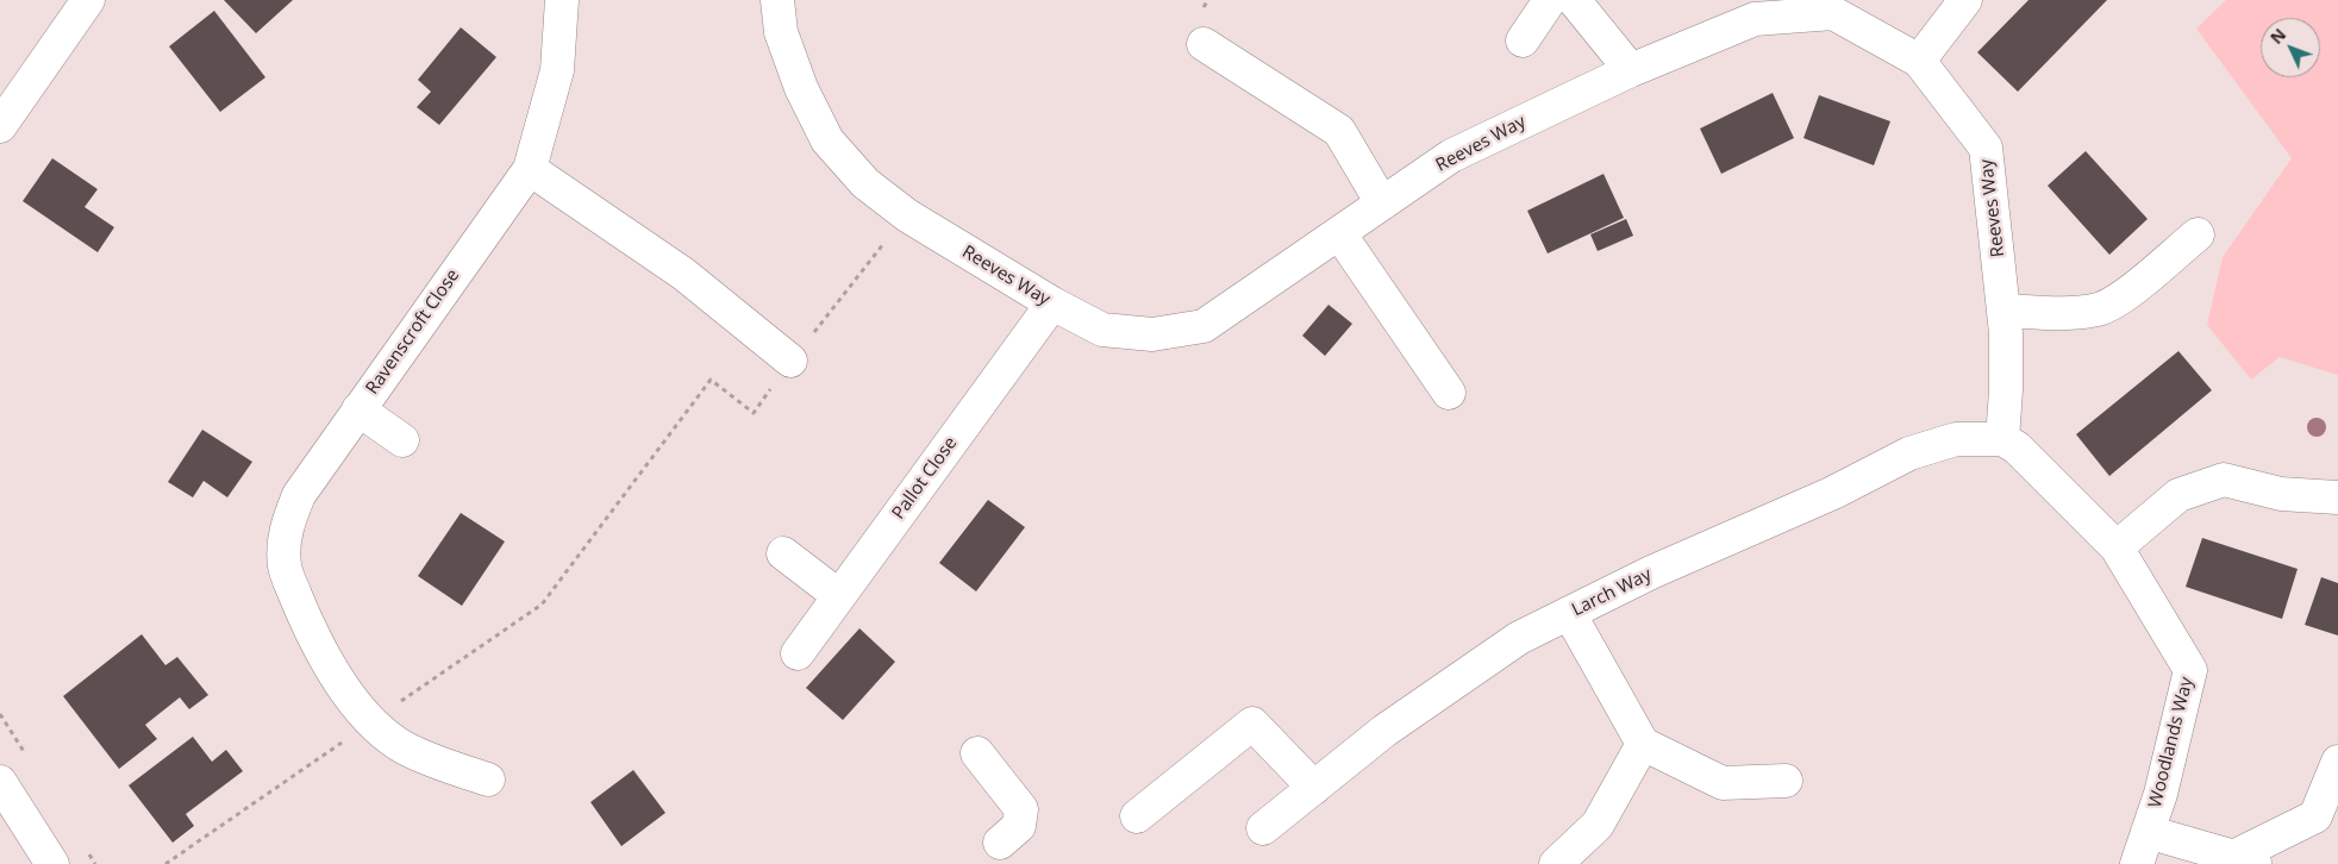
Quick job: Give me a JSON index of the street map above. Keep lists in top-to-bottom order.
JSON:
{
  "streets": {
    "street": [
      "Reeves Way",
      "Ravenscroft Close",
      "Pallot Close",
      "Larch Way",
      "Woodlands Way"
    ]
  },
  "crossings": [
    ["Reeves Way", "Pallot Close"],
    ["Reeves Way", "Larch Way"],
    ["Reeves Way", "Woodlands Way"],
    ["Larch Way", "Woodlands Way"]
  ],
  "north": "top left"
}
